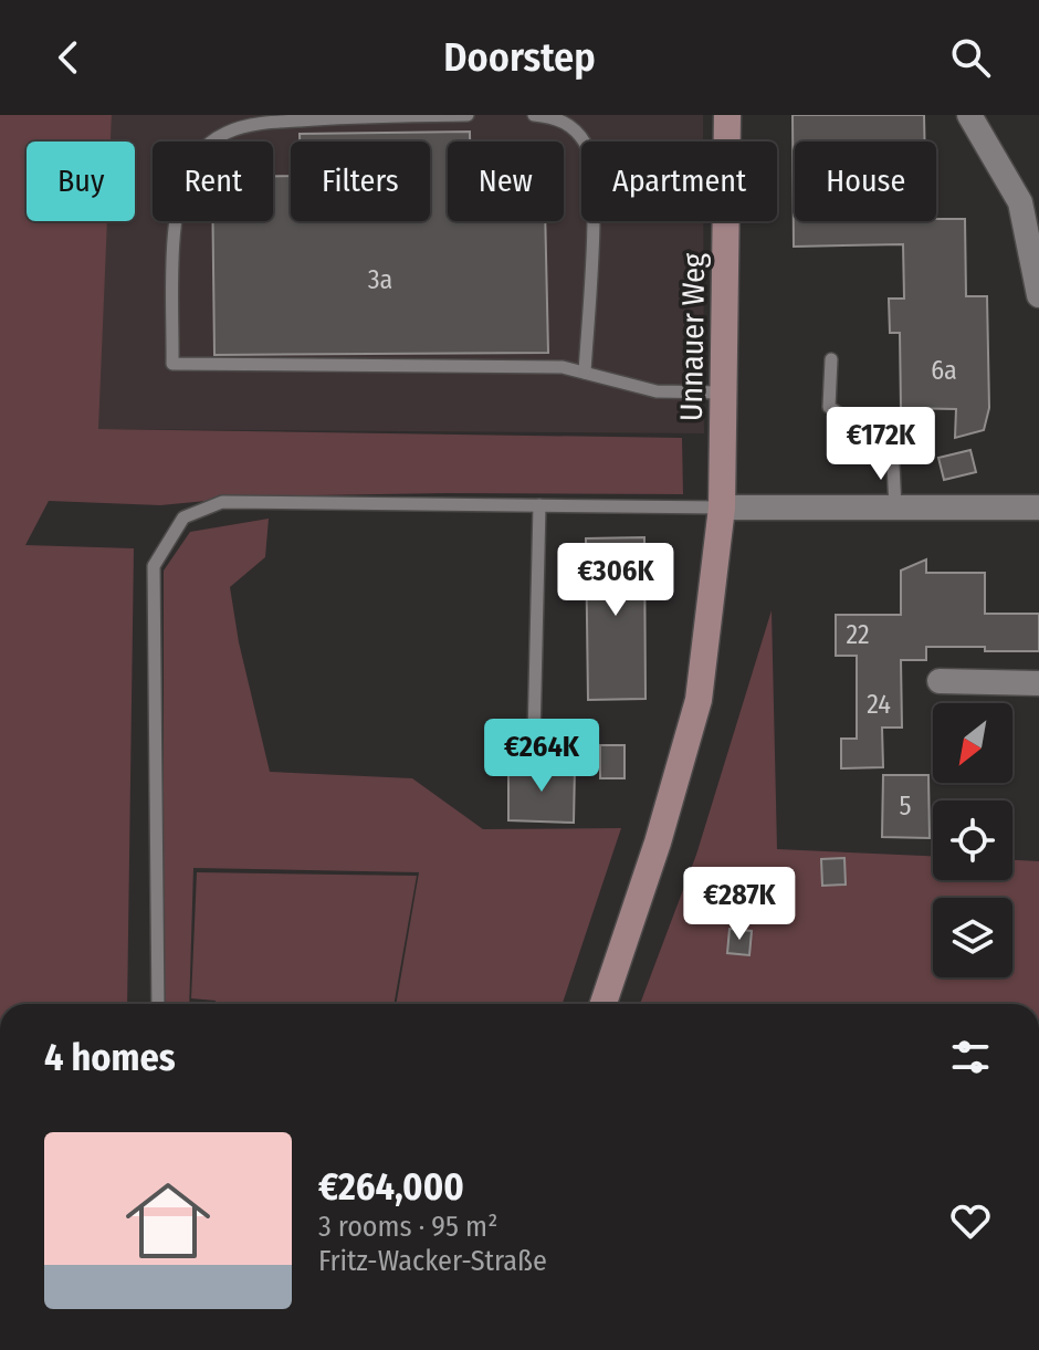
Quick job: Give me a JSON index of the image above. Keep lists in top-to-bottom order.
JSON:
{
  "streets": {
    "street": ["Unnauer Weg"]
  },
  "house_numbers": [
    "3a",
    "6a",
    "22",
    "24",
    "5"
  ],
  "north": "bottom left",
  "page": {
    "header": "Doorstep",
    "chip": [
      "Buy",
      "Rent",
      "Filters",
      "New",
      "Apartment",
      "House"
    ],
    "price": [
      "€172K",
      "€306K",
      "€264K",
      "€287K"
    ],
    "heading": "4 homes",
    "list": [
      {
        "name": "€264,000",
        "note": "3 rooms · 95 m² · Fritz-Wacker-Straße"
      }
    ]
  }
}
